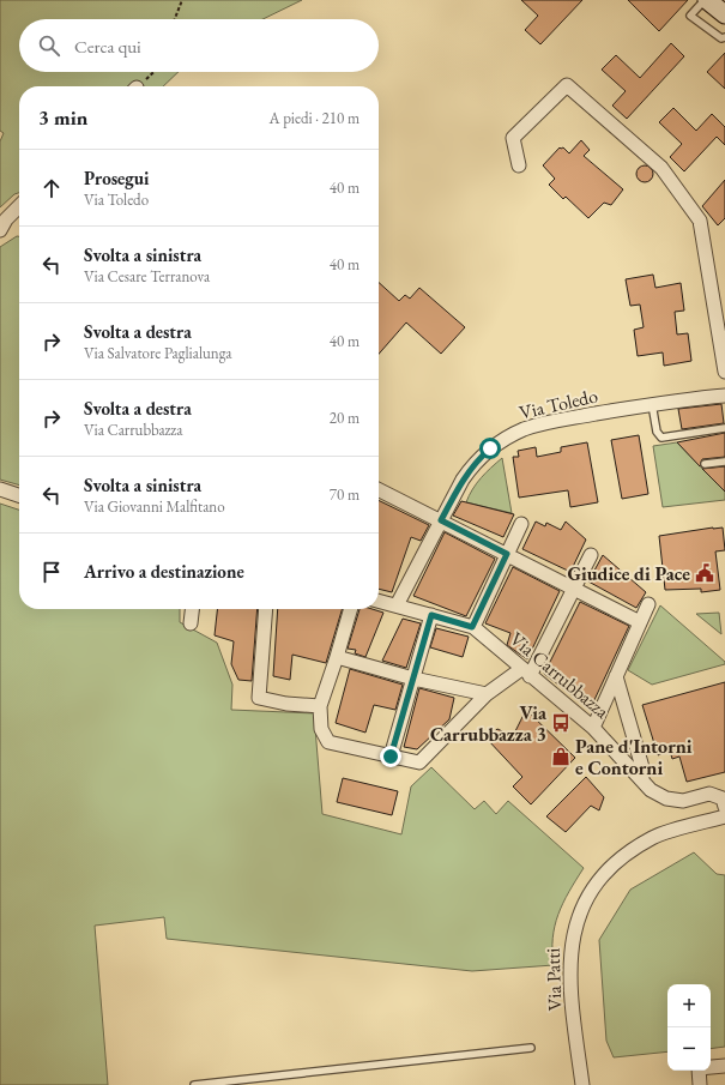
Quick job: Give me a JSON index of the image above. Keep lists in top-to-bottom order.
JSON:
{
  "streets": {
    "street": ["Via Toledo", "Via Carrubbazza", "Via Patti"]
  },
  "crossings": [
    ["Via Toledo", "Via Carrubbazza"]
  ],
  "places": {
    "public building": ["Giudice di Pace"],
    "bus stop": ["Via Carrubbazza 3"],
    "shop": ["Pane d'Intorni e Contorni"]
  },
  "page": {
    "search": "Cerca qui",
    "heading": ["3 min", "A piedi · 210 m"],
    "list": [
      ["Prosegui", "Via Toledo", "40 m"],
      ["Svolta a sinistra", "Via Cesare Terranova", "40 m"],
      ["Svolta a destra", "Via Salvatore Paglialunga", "40 m"],
      ["Svolta a destra", "Via Carrubbazza", "20 m"],
      ["Svolta a sinistra", "Via Giovanni Malfitano", "70 m"],
      "Arrivo a destinazione"
    ],
    "map_buttons": ["+", "−"]
  }
}
